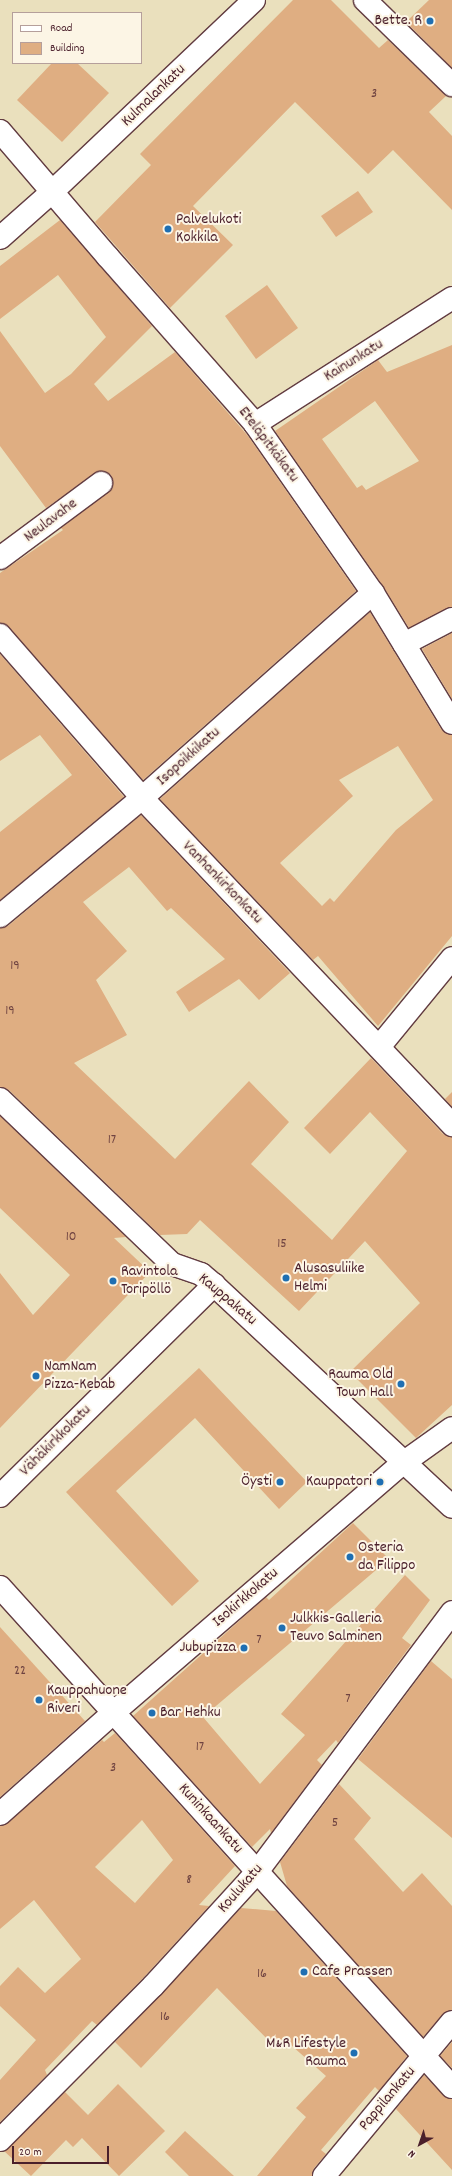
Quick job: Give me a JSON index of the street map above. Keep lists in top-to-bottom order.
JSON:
{
  "streets": {
    "street": [
      "Kulmalankatu",
      "Kainunkatu",
      "Eteläpitkäkatu",
      "Neulavahe",
      "Isopoikkikatu",
      "Vanhankirkonkatu",
      "Kauppakatu",
      "Vähäkirkkokatu",
      "Isokirkkokatu",
      "Kuninkaankatu",
      "Koulukatu",
      "Pappilankatu"
    ]
  },
  "crossings": [
    ["Kulmalankatu", "Eteläpitkäkatu"],
    ["Kainunkatu", "Eteläpitkäkatu"],
    ["Eteläpitkäkatu", "Isopoikkikatu"],
    ["Isopoikkikatu", "Vanhankirkonkatu"],
    ["Kauppakatu", "Vähäkirkkokatu"],
    ["Kauppakatu", "Isokirkkokatu"],
    ["Isokirkkokatu", "Kuninkaankatu"],
    ["Kuninkaankatu", "Koulukatu"],
    ["Kuninkaankatu", "Pappilankatu"]
  ],
  "places": [
    "Bette. R",
    "Palvelukoti Kokkila",
    "Alusasuliike Helmi",
    "Ravintola Toripöllö",
    "NamNam Pizza-Kebab",
    "Rauma Old Town Hall",
    "Öysti",
    "Kauppatori",
    "Osteria da Filippo",
    "Julkkis-Galleria Teuvo Salminen",
    "Jubupizza",
    "Kauppahuone Riveri",
    "Bar Hehku",
    "Cafe Prassen",
    "M&R Lifestyle Rauma"
  ],
  "house_numbers": [
    "3",
    "19",
    "19",
    "17",
    "10",
    "15",
    "7",
    "22",
    "7",
    "17",
    "3",
    "5",
    "8",
    "16",
    "16"
  ],
  "legend": ["Road", "Building"],
  "scale_bar": "20 m",
  "north": "bottom left"
}
